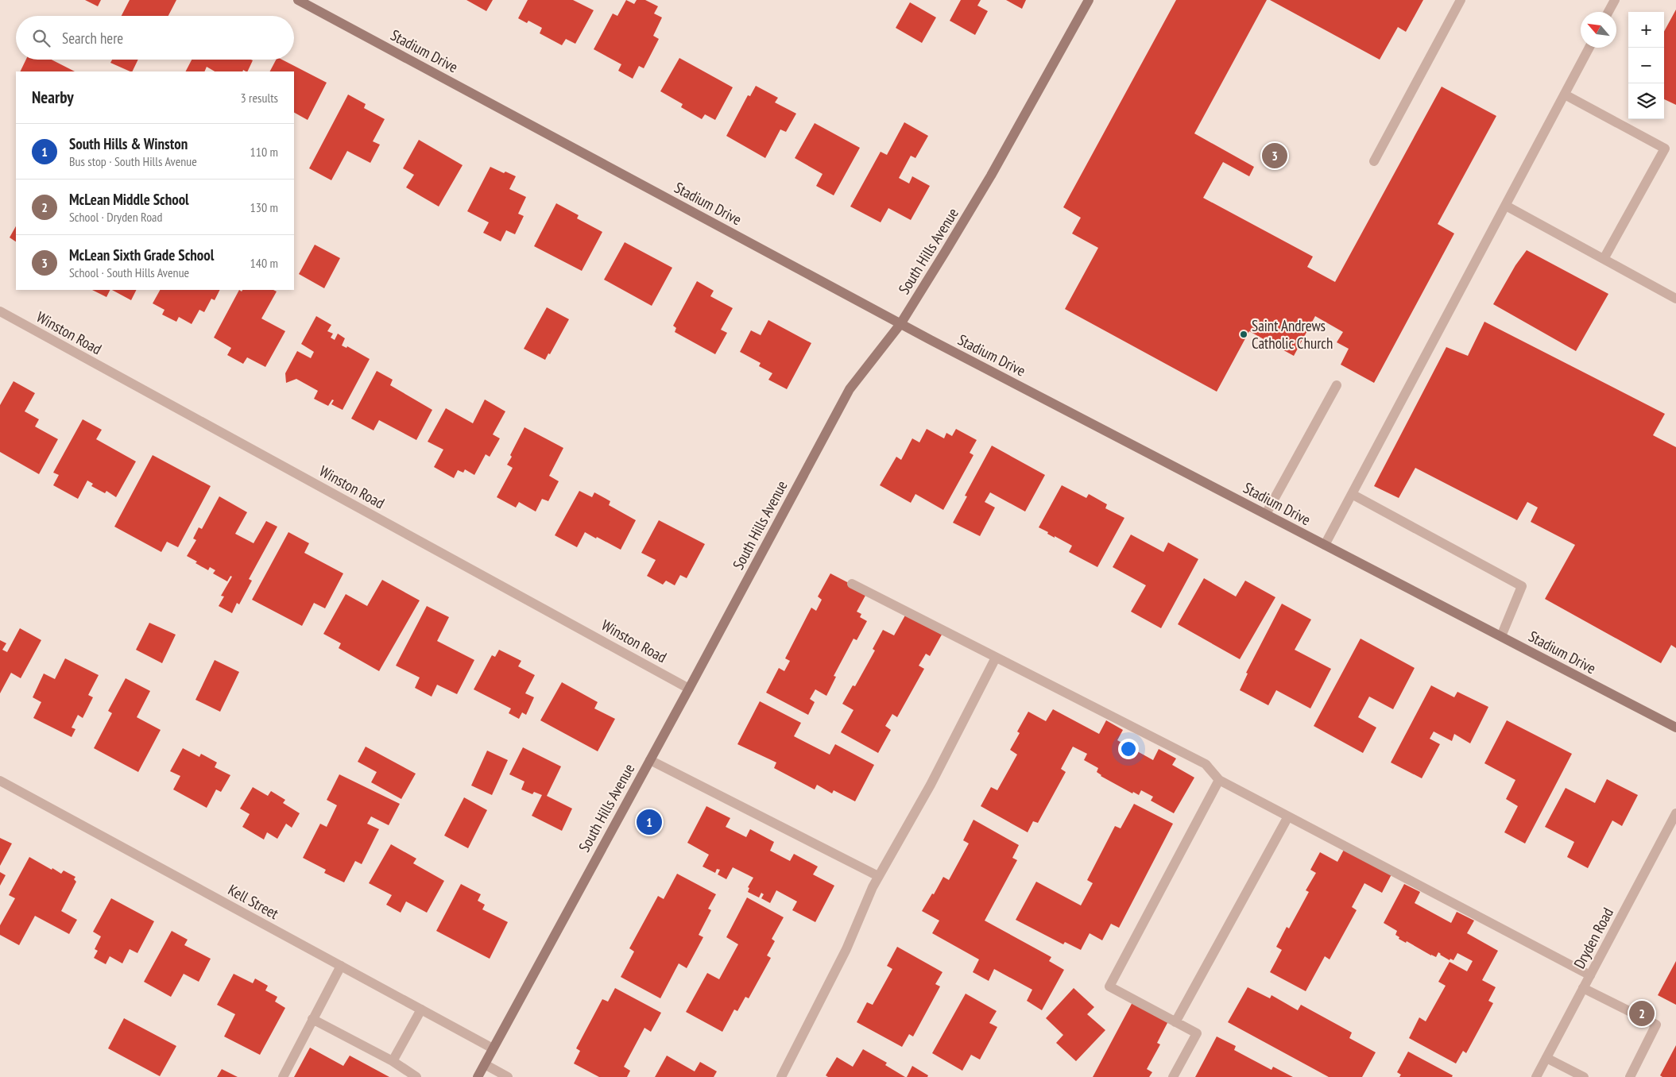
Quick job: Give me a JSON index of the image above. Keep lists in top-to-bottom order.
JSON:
{
  "streets": {
    "street": [
      "Stadium Drive",
      "South Hills Avenue",
      "Winston Road",
      "Kell Street",
      "Dryden Road"
    ]
  },
  "crossings": [
    ["Stadium Drive", "South Hills Avenue"],
    ["South Hills Avenue", "Winston Road"],
    ["South Hills Avenue", "Kell Street"]
  ],
  "places": ["Saint Andrews Catholic Church"],
  "north": "top left",
  "page": {
    "map_buttons": ["+", "−"],
    "search": "Search here",
    "heading": ["Nearby", "3 results"],
    "list": [
      {
        "mark": "1",
        "name": "South Hills & Winston",
        "note": "Bus stop · South Hills Avenue",
        "value": "110 m"
      },
      {
        "mark": "2",
        "name": "McLean Middle School",
        "note": "School · Dryden Road",
        "value": "130 m"
      },
      {
        "mark": "3",
        "name": "McLean Sixth Grade School",
        "note": "School · South Hills Avenue",
        "value": "140 m"
      }
    ],
    "pins": ["3", "1", "2"]
  }
}
